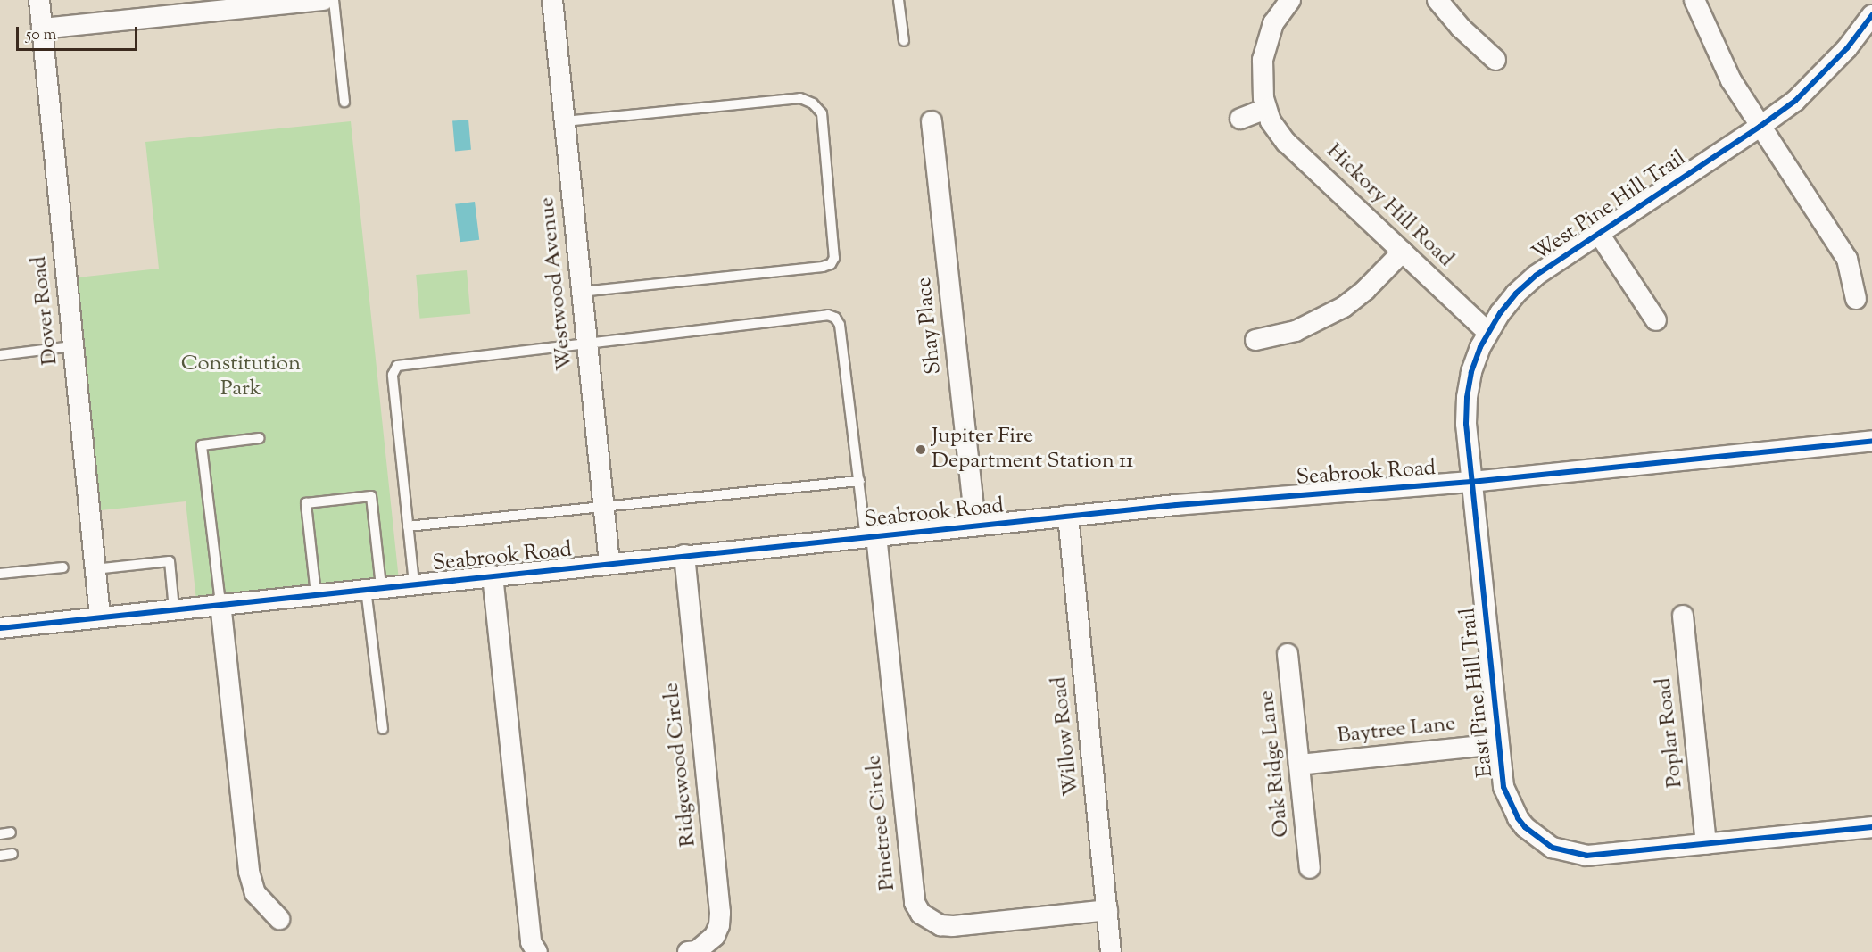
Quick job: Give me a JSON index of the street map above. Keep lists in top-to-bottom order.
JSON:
{
  "streets": {
    "street": [
      "Hickory Hill Road",
      "West Pine Hill Trail",
      "Westwood Avenue",
      "Dover Road",
      "Shay Place",
      "Seabrook Road",
      "East Pine Hill Trail",
      "Baytree Lane",
      "Poplar Road",
      "Willow Road",
      "Oak Ridge Lane",
      "Ridgewood Circle",
      "Pinetree Circle"
    ]
  },
  "crossings": [
    ["Hickory Hill Road", "West Pine Hill Trail"],
    ["West Pine Hill Trail", "Seabrook Road"],
    ["West Pine Hill Trail", "East Pine Hill Trail"],
    ["Westwood Avenue", "Seabrook Road"],
    ["Dover Road", "Seabrook Road"],
    ["Shay Place", "Seabrook Road"],
    ["Seabrook Road", "East Pine Hill Trail"],
    ["Seabrook Road", "Willow Road"],
    ["Seabrook Road", "Ridgewood Circle"],
    ["Seabrook Road", "Pinetree Circle"],
    ["East Pine Hill Trail", "Baytree Lane"],
    ["East Pine Hill Trail", "Poplar Road"],
    ["Baytree Lane", "Oak Ridge Lane"],
    ["Willow Road", "Pinetree Circle"]
  ],
  "parks": ["Constitution Park"],
  "places": ["Jupiter Fire Department Station 11"],
  "scale_bar": "50 m"
}
